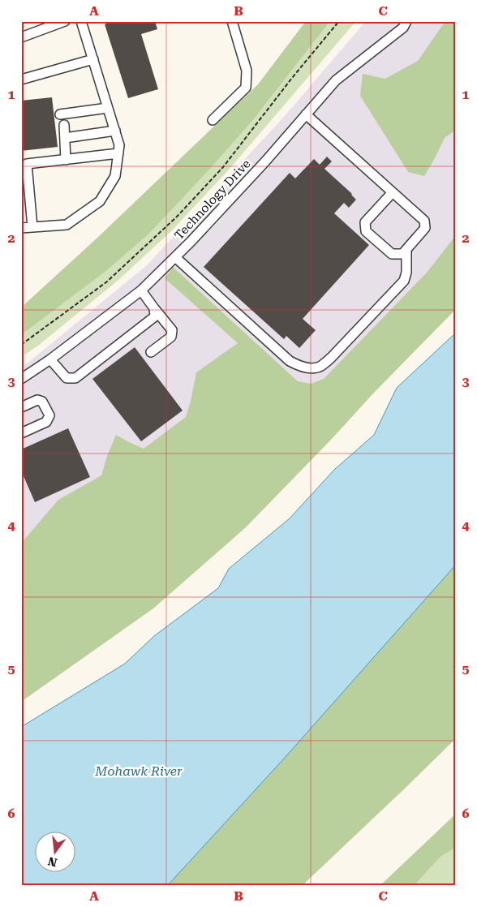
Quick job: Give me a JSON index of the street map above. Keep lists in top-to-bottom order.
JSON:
{
  "streets": {
    "street": ["Technology Drive"]
  },
  "water": ["Mohawk River"],
  "north": "bottom",
  "grid": {
    "columns": ["A", "B", "C"],
    "rows": [
      "1",
      "2",
      "3",
      "4",
      "5",
      "6"
    ]
  }
}
